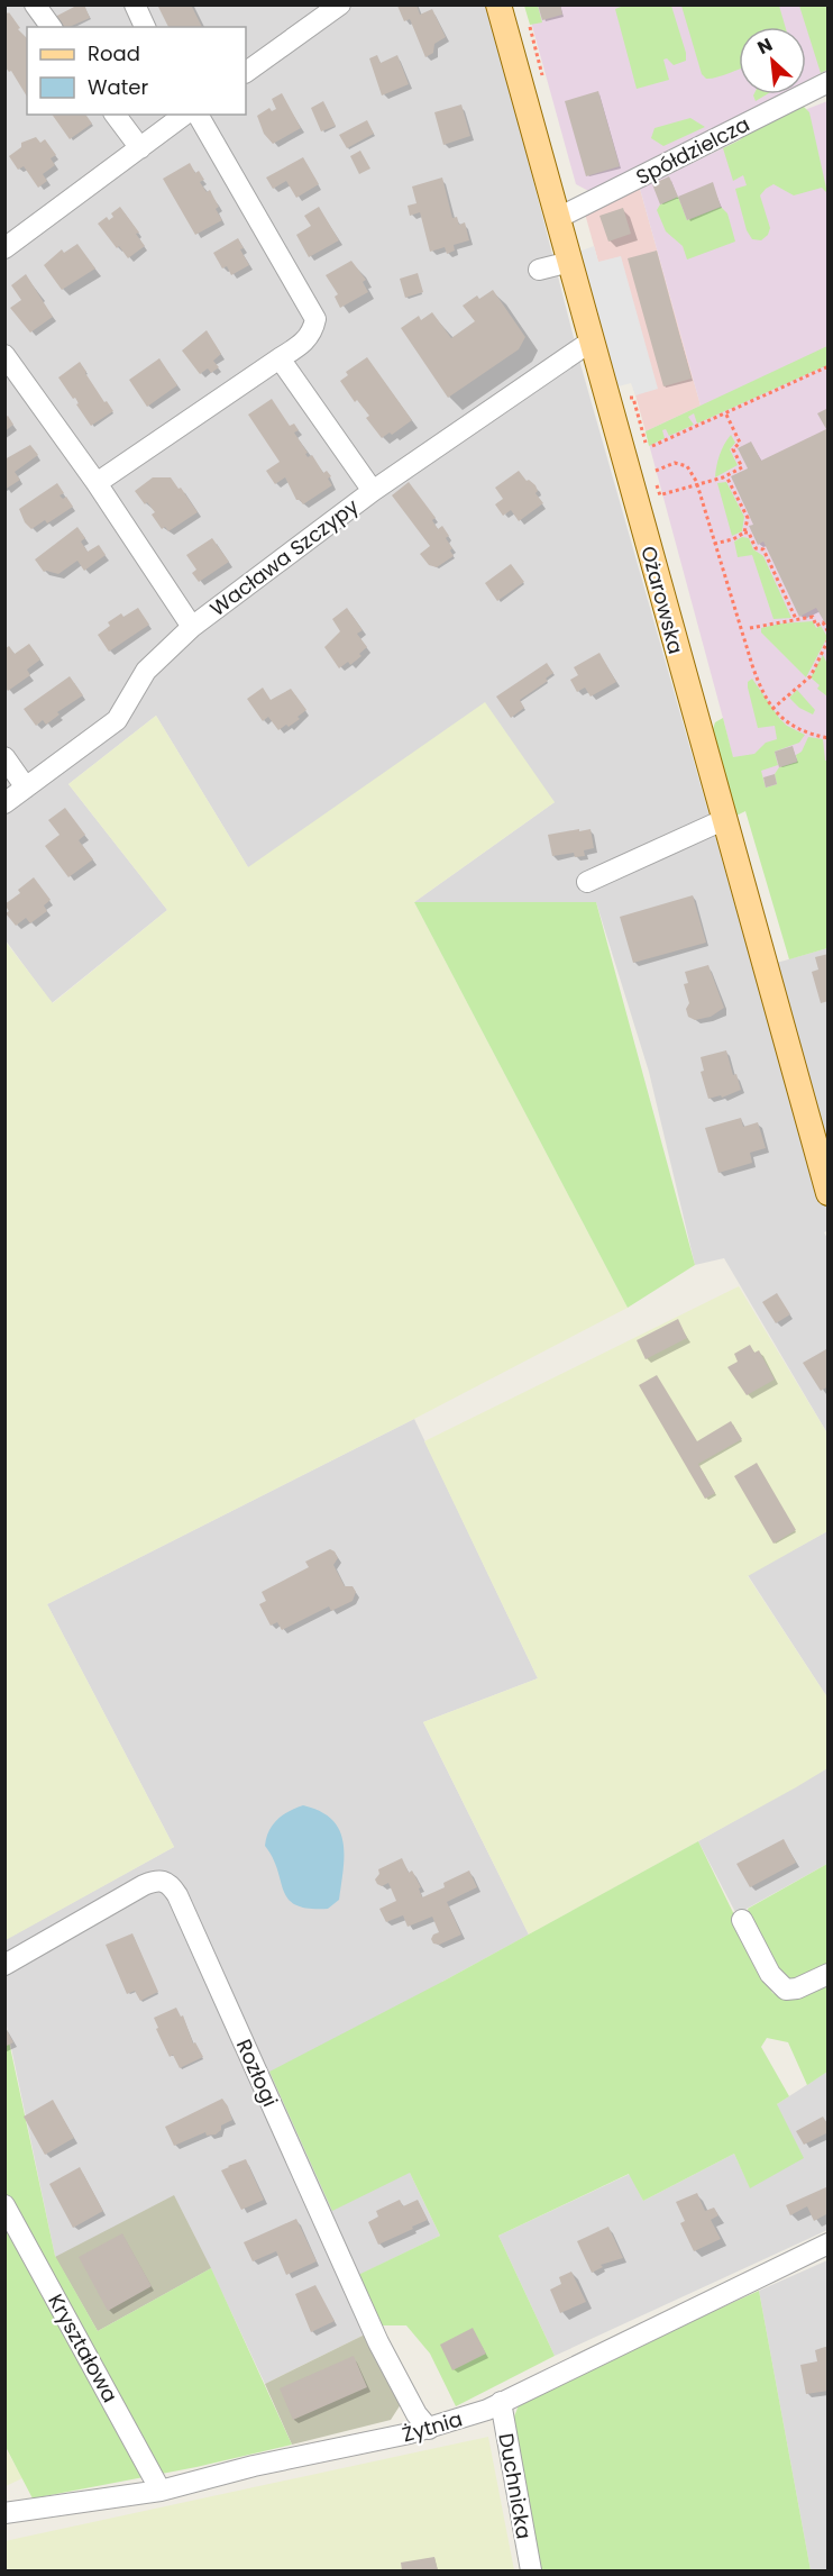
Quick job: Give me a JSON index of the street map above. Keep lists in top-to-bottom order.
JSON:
{
  "streets": {
    "main road": ["Ożarowska"],
    "street": [
      "Spółdzielcza",
      "Wacława Szczypy",
      "Rozłogi",
      "Kryształowa",
      "Żytnia",
      "Duchnicka"
    ]
  },
  "crossings": [
    ["Spółdzielcza", "Ożarowska"],
    ["Wacława Szczypy", "Ożarowska"],
    ["Rozłogi", "Żytnia"],
    ["Kryształowa", "Żytnia"],
    ["Żytnia", "Duchnicka"]
  ],
  "legend": ["Road", "Water"],
  "north": "top left"
}
